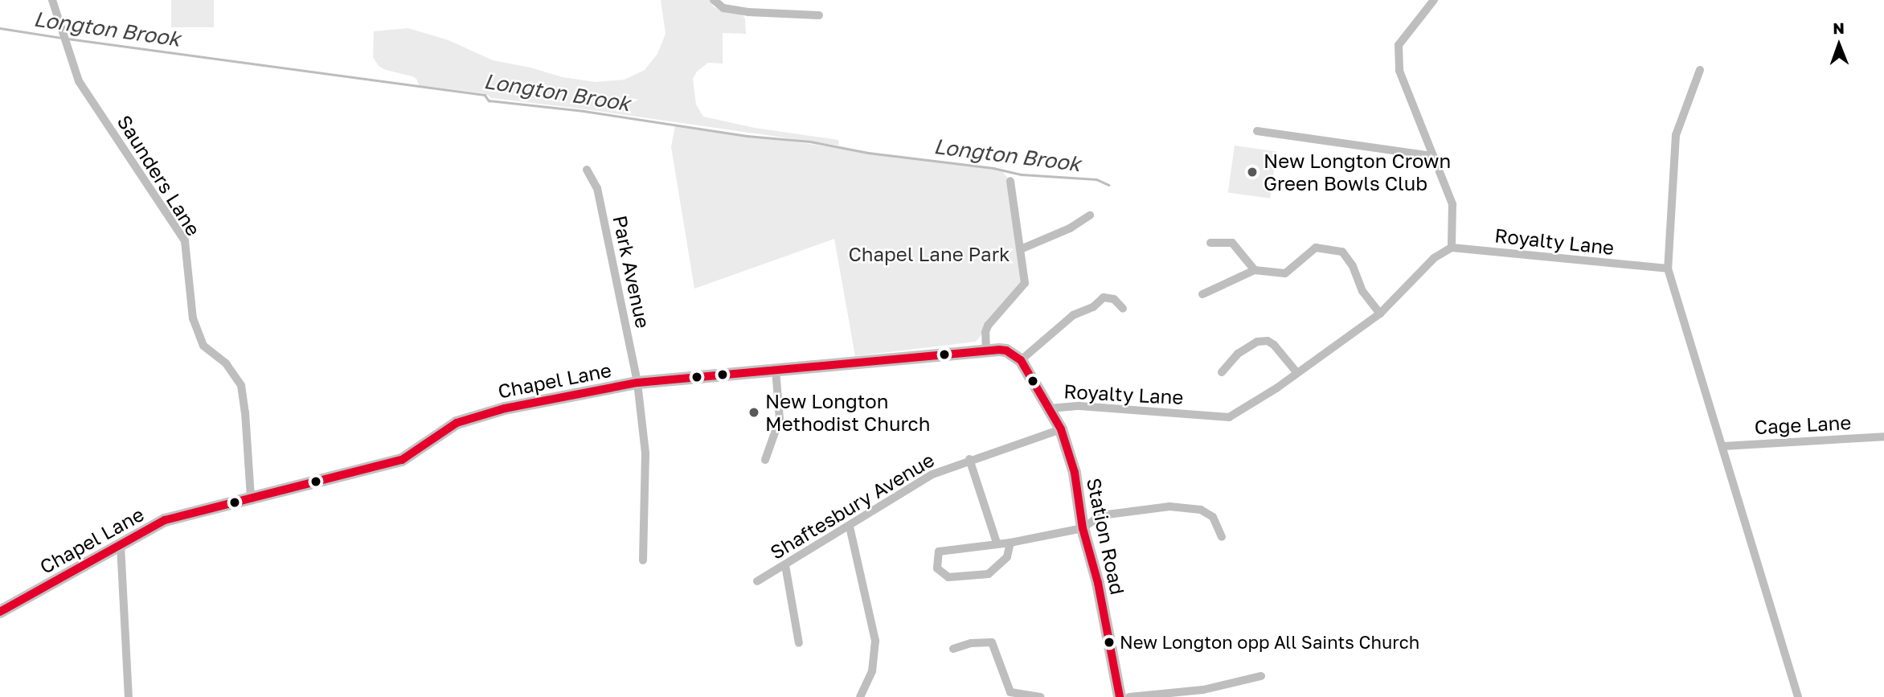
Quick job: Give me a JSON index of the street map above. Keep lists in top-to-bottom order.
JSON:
{
  "streets": {
    "street": [
      "Saunders Lane",
      "Royalty Lane",
      "Park Avenue",
      "Chapel Lane",
      "Cage Lane",
      "Shaftesbury Avenue",
      "Station Road"
    ]
  },
  "crossings": [
    ["Saunders Lane", "Chapel Lane"],
    ["Royalty Lane", "Station Road"],
    ["Park Avenue", "Chapel Lane"],
    ["Chapel Lane", "Station Road"],
    ["Shaftesbury Avenue", "Station Road"]
  ],
  "water": ["Longton Brook"],
  "parks": ["Chapel Lane Park"],
  "places": ["New Longton Crown Green Bowls Club", "New Longton Methodist Church", "New Longton opp All Saints Church"],
  "north": "top"
}
